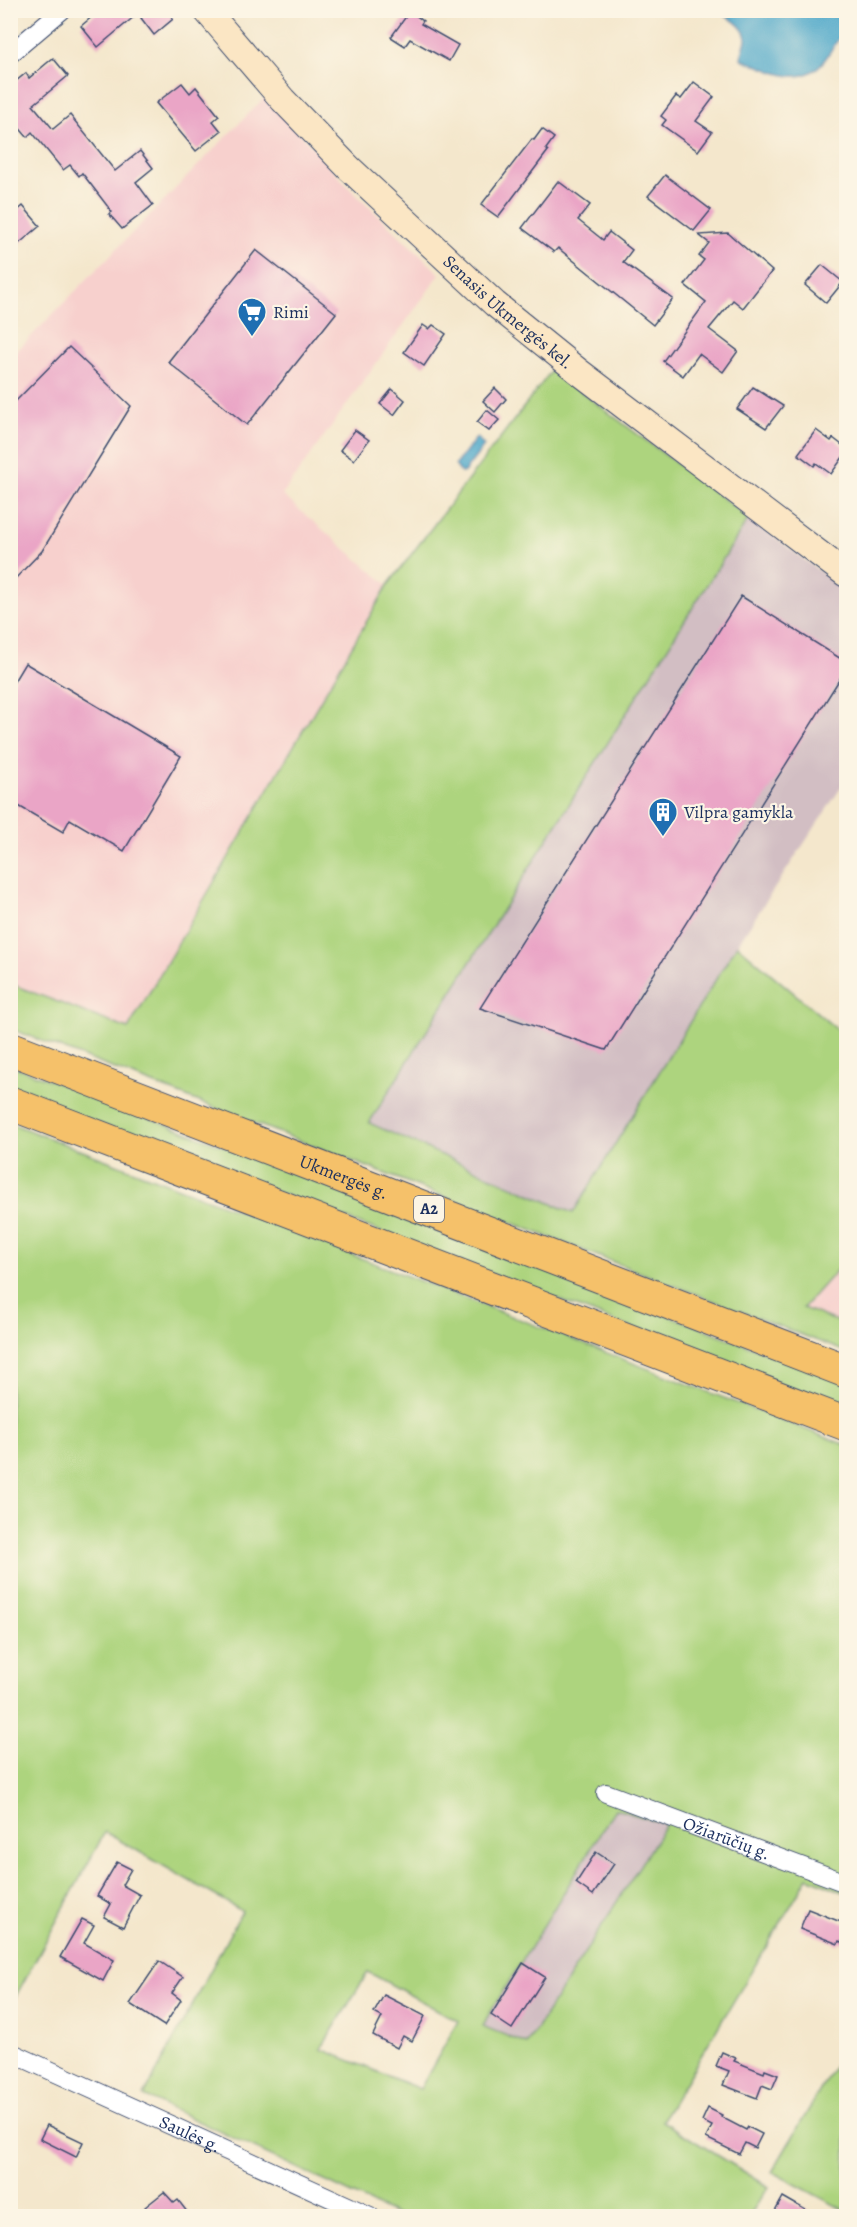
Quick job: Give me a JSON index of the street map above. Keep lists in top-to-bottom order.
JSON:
{
  "streets": {
    "highway": ["Ukmergės g.", "A2"],
    "main road": ["Senasis Ukmergės kel."],
    "street": ["Ožiarūčių g.", "Saulės g."]
  },
  "places": {
    "supermarket": ["Rimi"],
    "building": ["Vilpra gamykla"]
  }
}
